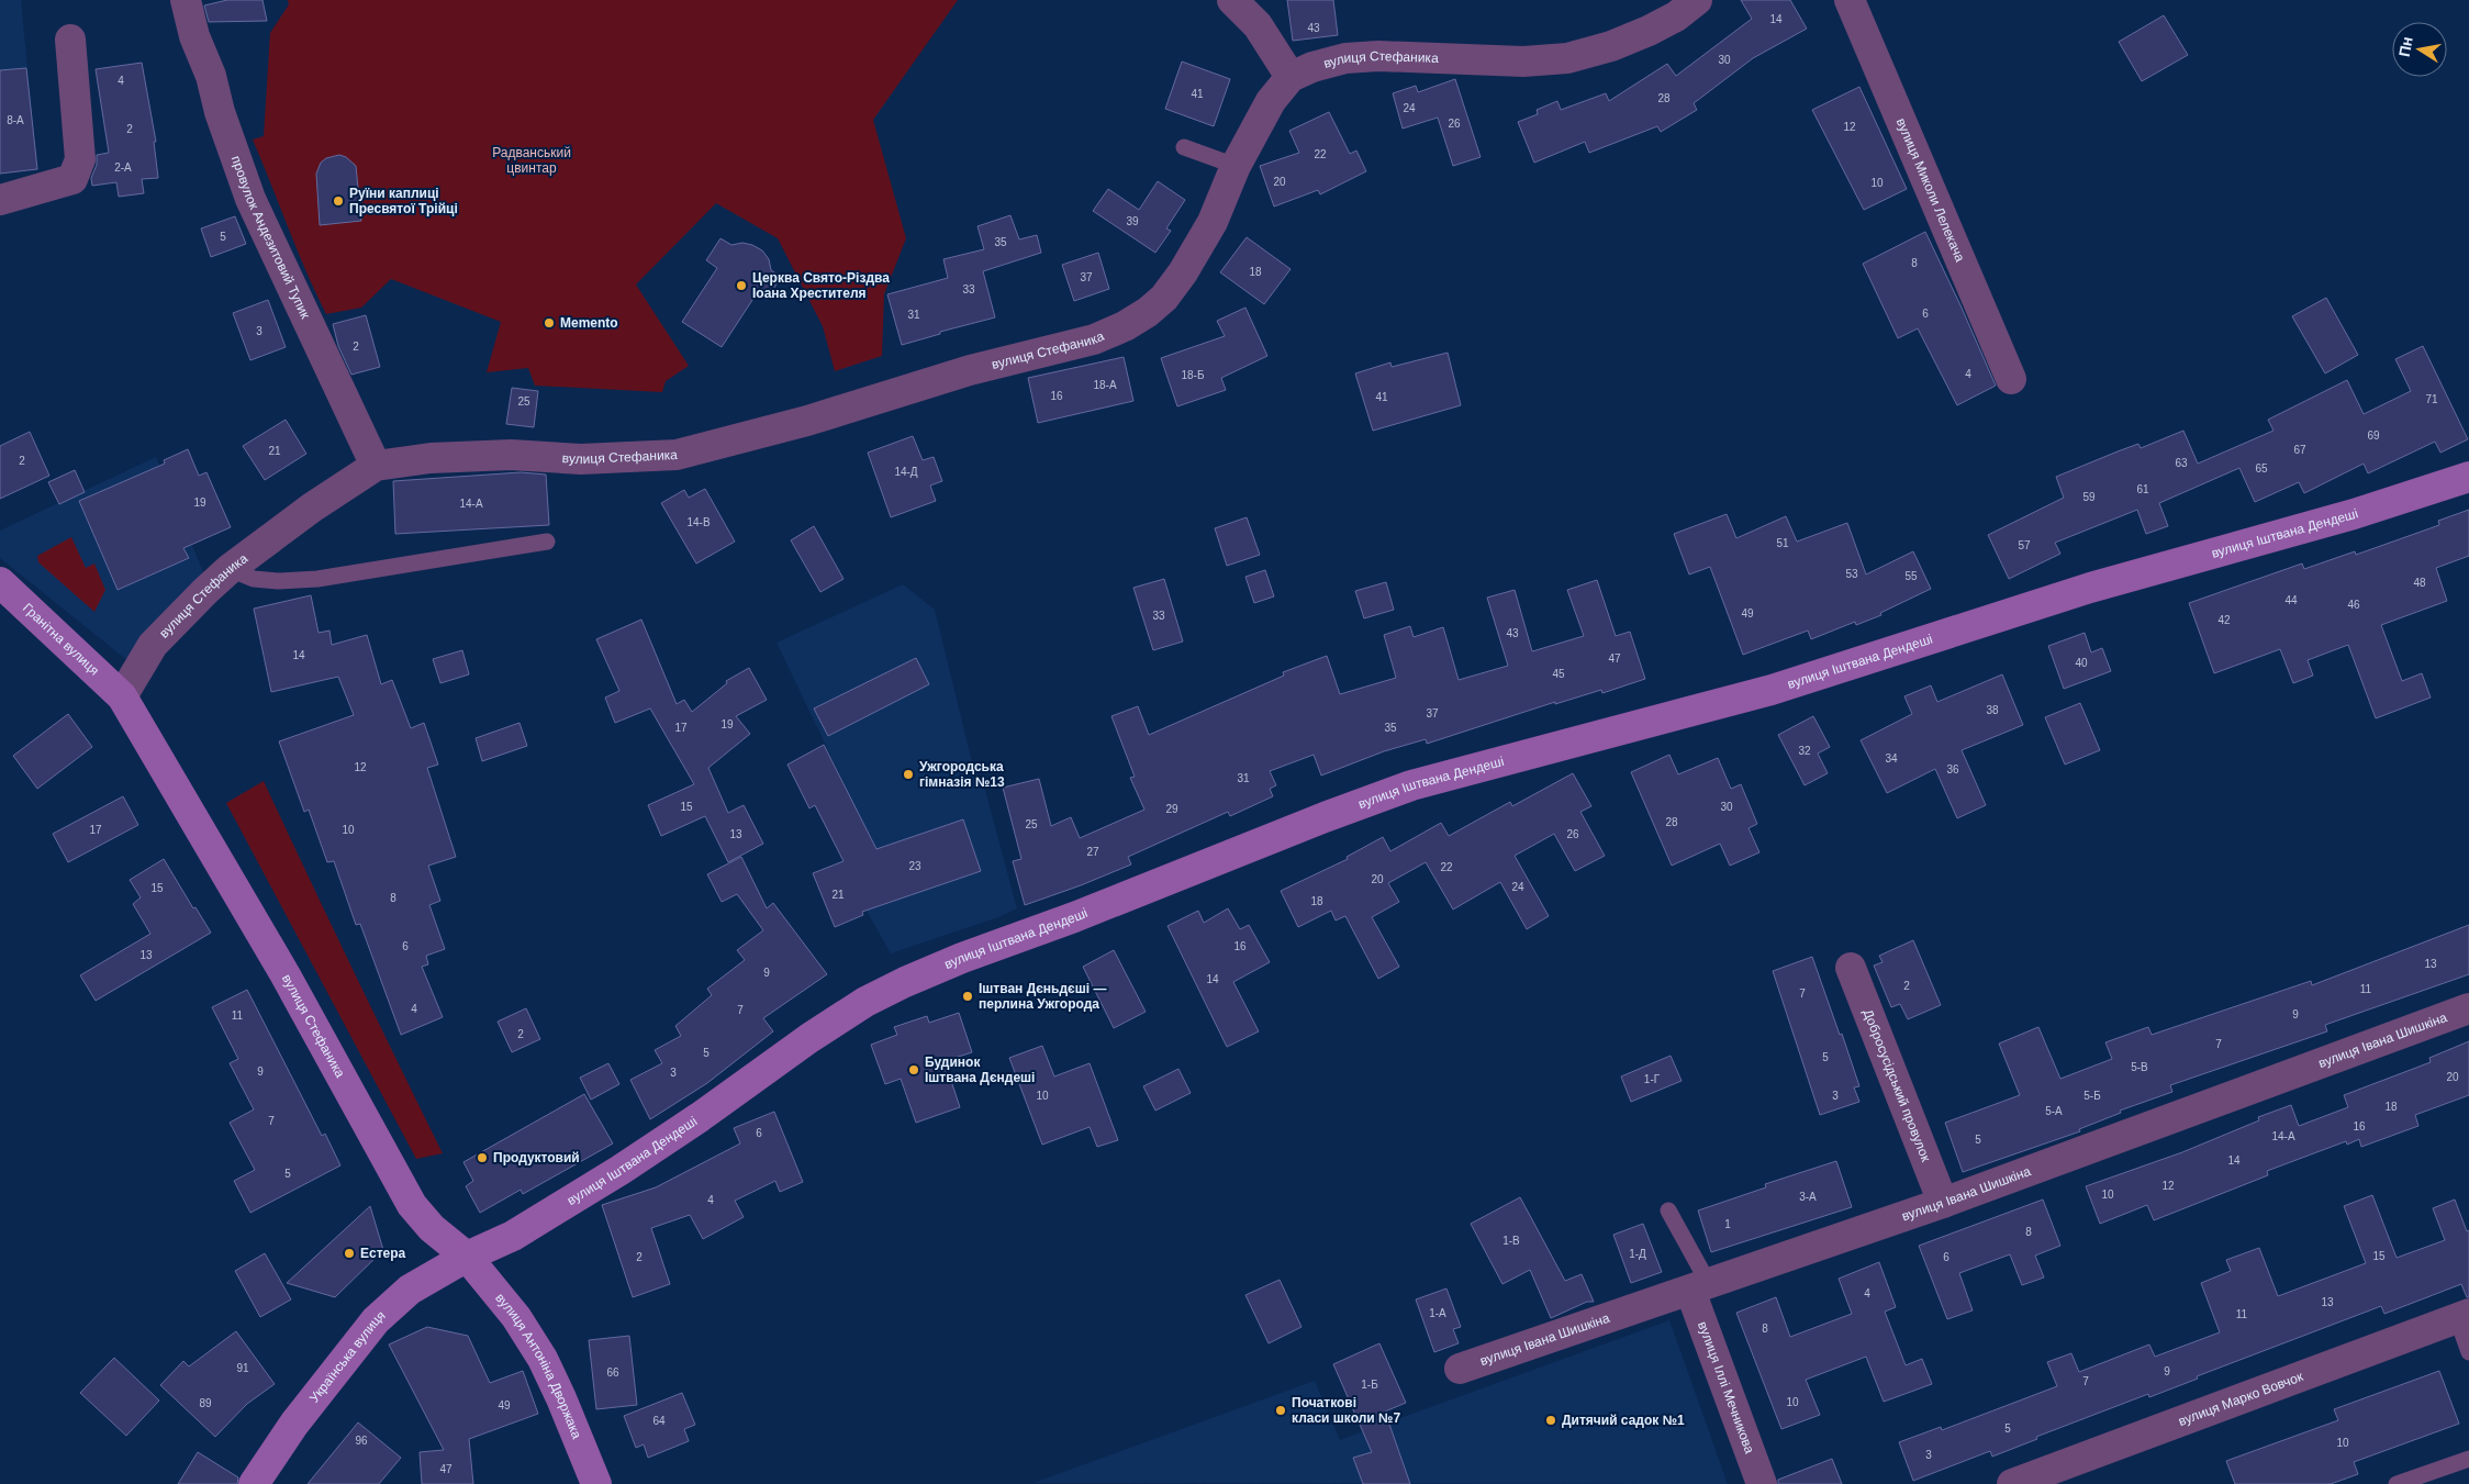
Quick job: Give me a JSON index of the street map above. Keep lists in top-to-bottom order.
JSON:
{
  "streets": {
    "street": [
      "вулиця Стефаника",
      "вулиця Миколи Лелекача",
      "провулок Андезитовий Тупик",
      "вулиця Іштвана Дендеші",
      "Гранітна вулиця",
      "вулиця Івана Шишкіна",
      "Добросусідський провулок",
      "Українська вулиця",
      "вулиця Антоніна Дворжака",
      "вулиця Іллі Мечникова",
      "вулиця Марко Вовчок"
    ]
  },
  "crossings": [
    ["вулиця Стефаника", "провулок Андезитовий Тупик"],
    ["вулиця Стефаника", "вулиця Іштвана Дендеші"],
    ["вулиця Стефаника", "Гранітна вулиця"],
    ["вулиця Стефаника", "Українська вулиця"],
    ["вулиця Стефаника", "вулиця Антоніна Дворжака"],
    ["вулиця Іштвана Дендеші", "Українська вулиця"],
    ["вулиця Іштвана Дендеші", "вулиця Антоніна Дворжака"],
    ["вулиця Івана Шишкіна", "Добросусідський провулок"],
    ["вулиця Івана Шишкіна", "вулиця Іллі Мечникова"],
    ["Українська вулиця", "вулиця Антоніна Дворжака"]
  ],
  "parks": ["Радванський цвинтар"],
  "places": [
    "Руїни каплиці Пресвятої Трійці",
    "Церква Свято-Різдва Іоана Хрестителя",
    "Memento",
    "Ужгородська гімназія №13",
    "Іштван Дєньдєші — перлина Ужгорода",
    "Будинок Іштвана Дєндеші",
    "Продуктовий",
    "Естера",
    "Початкові класи школи №7",
    "Дитячий садок №1"
  ],
  "house_numbers": [
    "14",
    "43",
    "30",
    "4",
    "41",
    "28",
    "24",
    "8-А",
    "26",
    "12",
    "2",
    "22",
    "2-А",
    "20",
    "10",
    "39",
    "5",
    "35",
    "8",
    "18",
    "37",
    "33",
    "6",
    "31",
    "3",
    "2",
    "4",
    "18-Б",
    "18-А",
    "16",
    "41",
    "71",
    "25",
    "69",
    "67",
    "21",
    "2",
    "63",
    "65",
    "14-Д",
    "61",
    "59",
    "19",
    "14-А",
    "14-В",
    "51",
    "57",
    "53",
    "55",
    "48",
    "44",
    "46",
    "49",
    "33",
    "42",
    "43",
    "14",
    "47",
    "40",
    "45",
    "38",
    "37",
    "19",
    "17",
    "35",
    "32",
    "34",
    "12",
    "36",
    "31",
    "15",
    "30",
    "29",
    "28",
    "25",
    "17",
    "10",
    "13",
    "26",
    "27",
    "23",
    "22",
    "20",
    "24",
    "15",
    "21",
    "8",
    "18",
    "6",
    "16",
    "13",
    "13",
    "9",
    "14",
    "2",
    "11",
    "7",
    "4",
    "7",
    "9",
    "11",
    "2",
    "7",
    "5",
    "5",
    "5-В",
    "9",
    "3",
    "20",
    "1-Г",
    "10",
    "3",
    "5-Б",
    "18",
    "5-А",
    "7",
    "16",
    "6",
    "14-А",
    "5",
    "14",
    "5",
    "12",
    "10",
    "3-А",
    "4",
    "1",
    "8",
    "1-В",
    "1-Д",
    "15",
    "2",
    "6",
    "4",
    "13",
    "1-А",
    "11",
    "8",
    "91",
    "9",
    "66",
    "7",
    "1-Б",
    "10",
    "89",
    "49",
    "64",
    "5",
    "96",
    "10",
    "3",
    "47"
  ],
  "north": "left"
}
